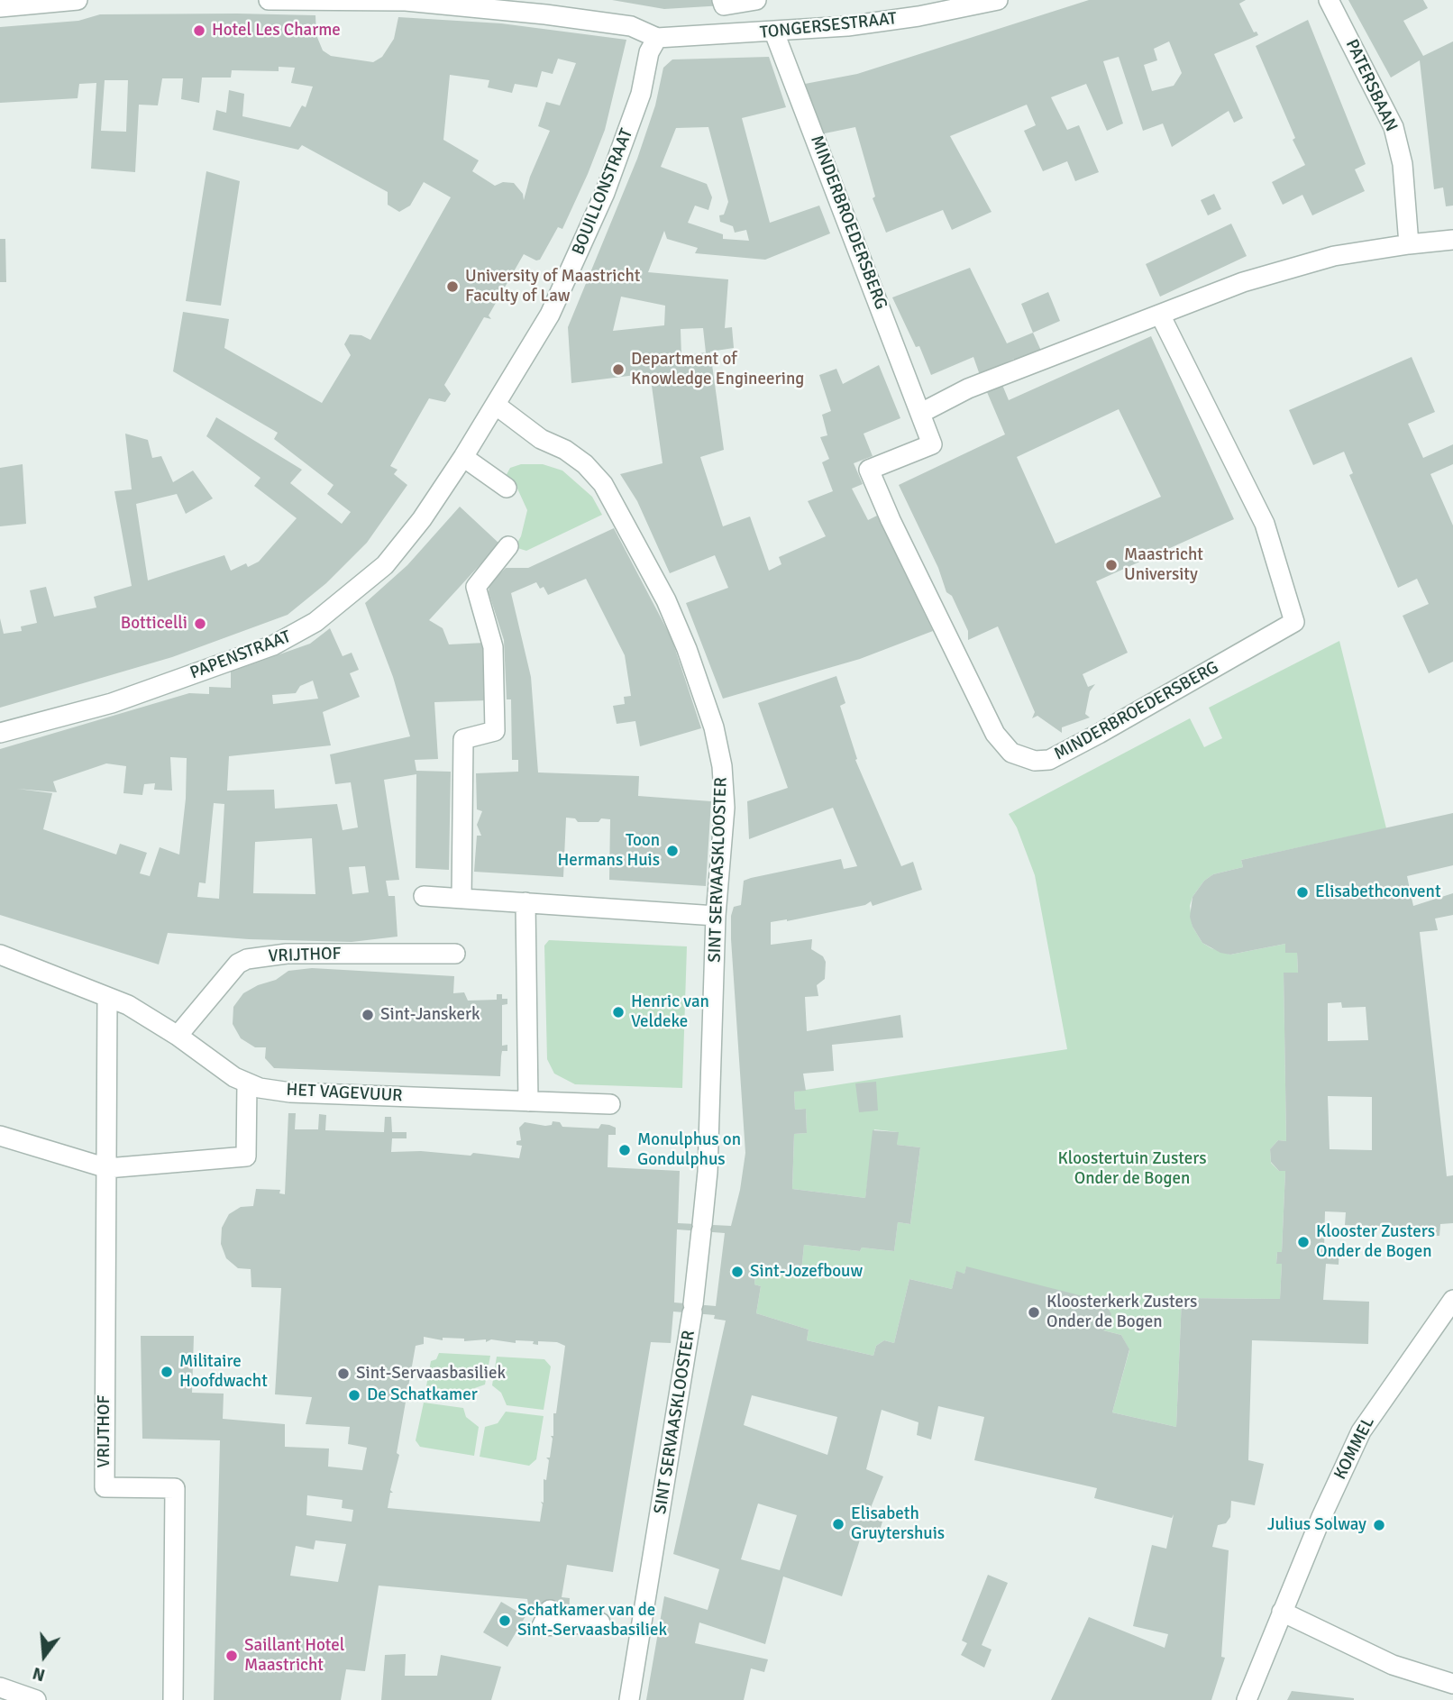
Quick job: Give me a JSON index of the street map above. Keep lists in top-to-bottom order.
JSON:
{
  "streets": {
    "street": [
      "TONGERSESTRAAT",
      "PATERSBAAN",
      "BOUILLONSTRAAT",
      "MINDERBROEDERSBERG",
      "PAPENSTRAAT",
      "SINT SERVAASKLOOSTER",
      "VRIJTHOF",
      "HET VAGEVUUR",
      "KOMMEL"
    ]
  },
  "crossings": [
    ["TONGERSESTRAAT", "BOUILLONSTRAAT"],
    ["TONGERSESTRAAT", "MINDERBROEDERSBERG"],
    ["BOUILLONSTRAAT", "PAPENSTRAAT"],
    ["BOUILLONSTRAAT", "SINT SERVAASKLOOSTER"],
    ["PAPENSTRAAT", "SINT SERVAASKLOOSTER"],
    ["VRIJTHOF", "HET VAGEVUUR"]
  ],
  "parks": ["Kloostertuin Zusters Onder de Bogen"],
  "places": [
    "Hotel Les Charme",
    "University of Maastricht Faculty of Law",
    "Department of Knowledge Engineering",
    "Maastricht University",
    "Botticelli",
    "Toon Hermans Huis",
    "Elisabethconvent",
    "Henric van Veldeke",
    "Sint-Janskerk",
    "Monulphus on Gondulphus",
    "Klooster Zusters Onder de Bogen",
    "Sint-Jozefbouw",
    "Kloosterkerk Zusters Onder de Bogen",
    "Militaire Hoofdwacht",
    "Sint-Servaasbasiliek",
    "De Schatkamer",
    "Elisabeth Gruytershuis",
    "Julius Solway",
    "Schatkamer van de Sint-Servaasbasiliek",
    "Saillant Hotel Maastricht"
  ],
  "north": "bottom"
}
